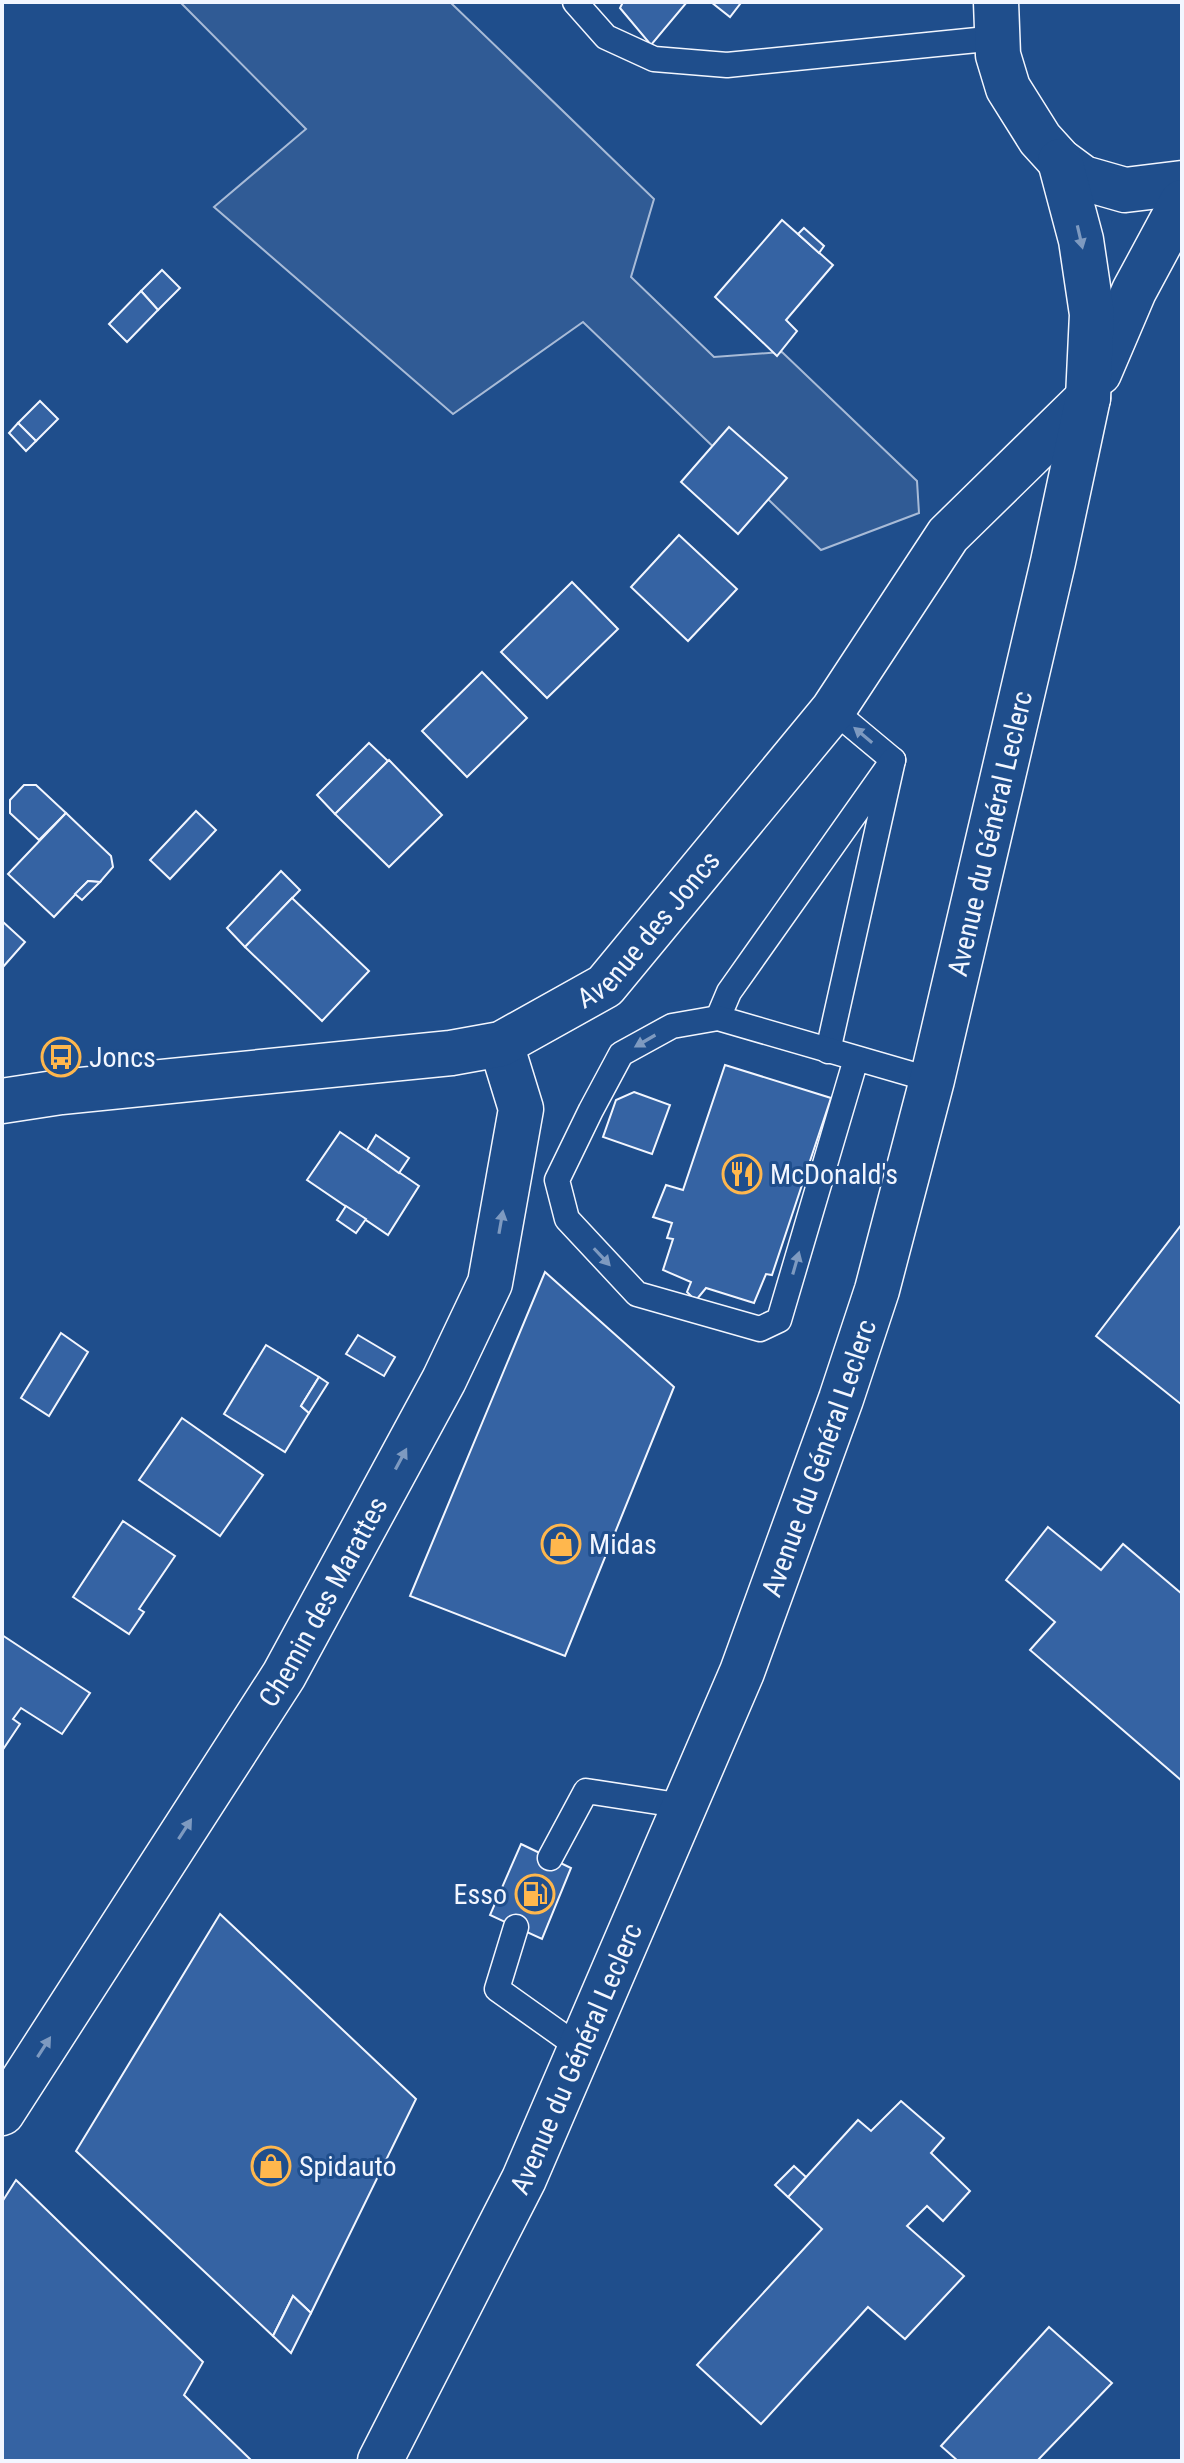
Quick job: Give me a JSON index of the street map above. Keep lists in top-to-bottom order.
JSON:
{
  "streets": {
    "main road": ["Avenue du Général Leclerc", "Avenue des Joncs", "Chemin des Marattes"]
  },
  "crossings": [
    ["Avenue du Général Leclerc", "Avenue des Joncs"],
    ["Avenue des Joncs", "Chemin des Marattes"]
  ],
  "one_way": ["Chemin des Marattes"],
  "places": {
    "bus stop": ["Joncs"],
    "restaurant": ["McDonald's"],
    "shop": ["Midas", "Spidauto"],
    "fuel station": ["Esso"]
  }
}
